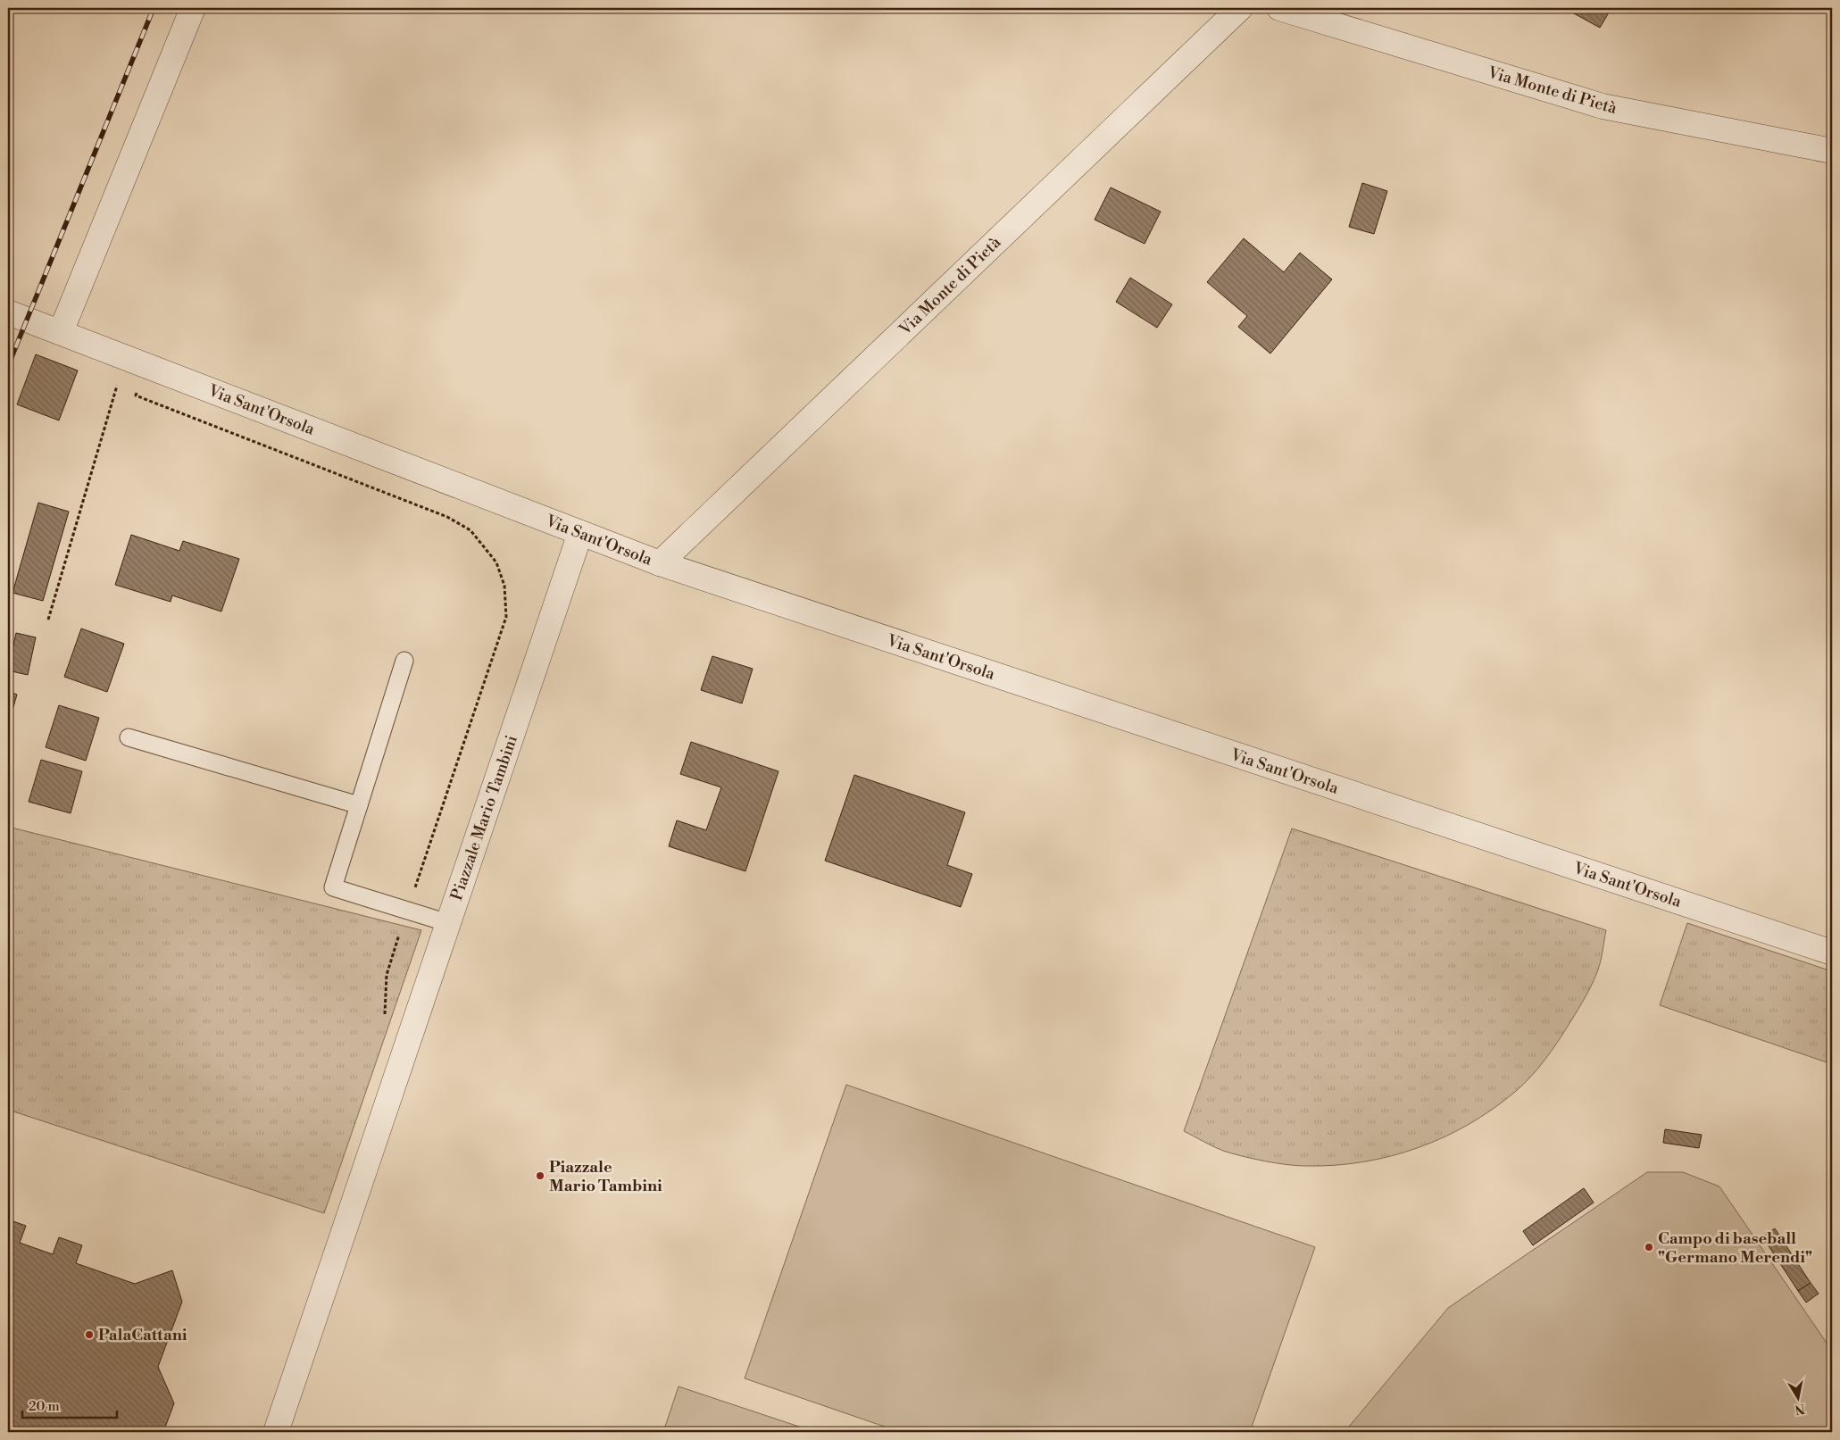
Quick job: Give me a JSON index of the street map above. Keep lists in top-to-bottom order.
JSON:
{
  "streets": {
    "street": ["Via Monte di Pietà", "Via Sant'Orsola", "Piazzale Mario Tambini"]
  },
  "crossings": [
    ["Via Monte di Pietà", "Via Sant'Orsola"],
    ["Via Sant'Orsola", "Piazzale Mario Tambini"]
  ],
  "places": ["Piazzale Mario Tambini", "Campo di baseball \"Germano Merendi\"", "PalaCattani"],
  "scale_bar": "20 m",
  "north": "bottom"
}
